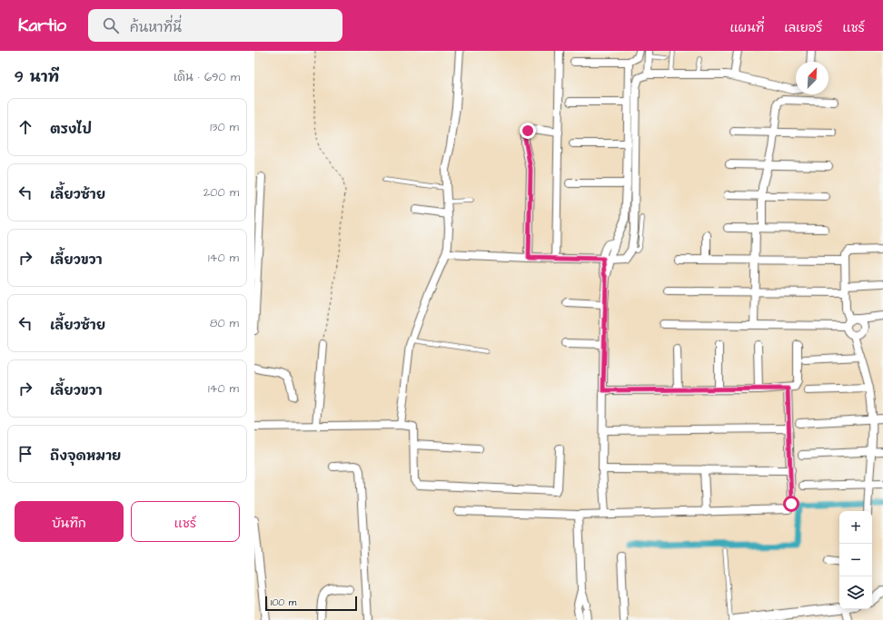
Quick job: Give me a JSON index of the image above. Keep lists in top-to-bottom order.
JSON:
{
  "scale_bar": "100 m",
  "north": "top right",
  "page": {
    "header": "Kartio",
    "search": "ค้นหาที่นี่",
    "nav": ["แผนที่", "เลเยอร์", "แชร์"],
    "heading": ["9 นาที", "เดิน · 690 m"],
    "list": [
      ["ตรงไป", "130 m"],
      ["เลี้ยวซ้าย", "200 m"],
      ["เลี้ยวขวา", "140 m"],
      ["เลี้ยวซ้าย", "80 m"],
      ["เลี้ยวขวา", "140 m"],
      "ถึงจุดหมาย"
    ],
    "buttons": ["บันทึก", "แชร์"],
    "map_buttons": ["+", "−"],
    "scale": "100 m"
  }
}
